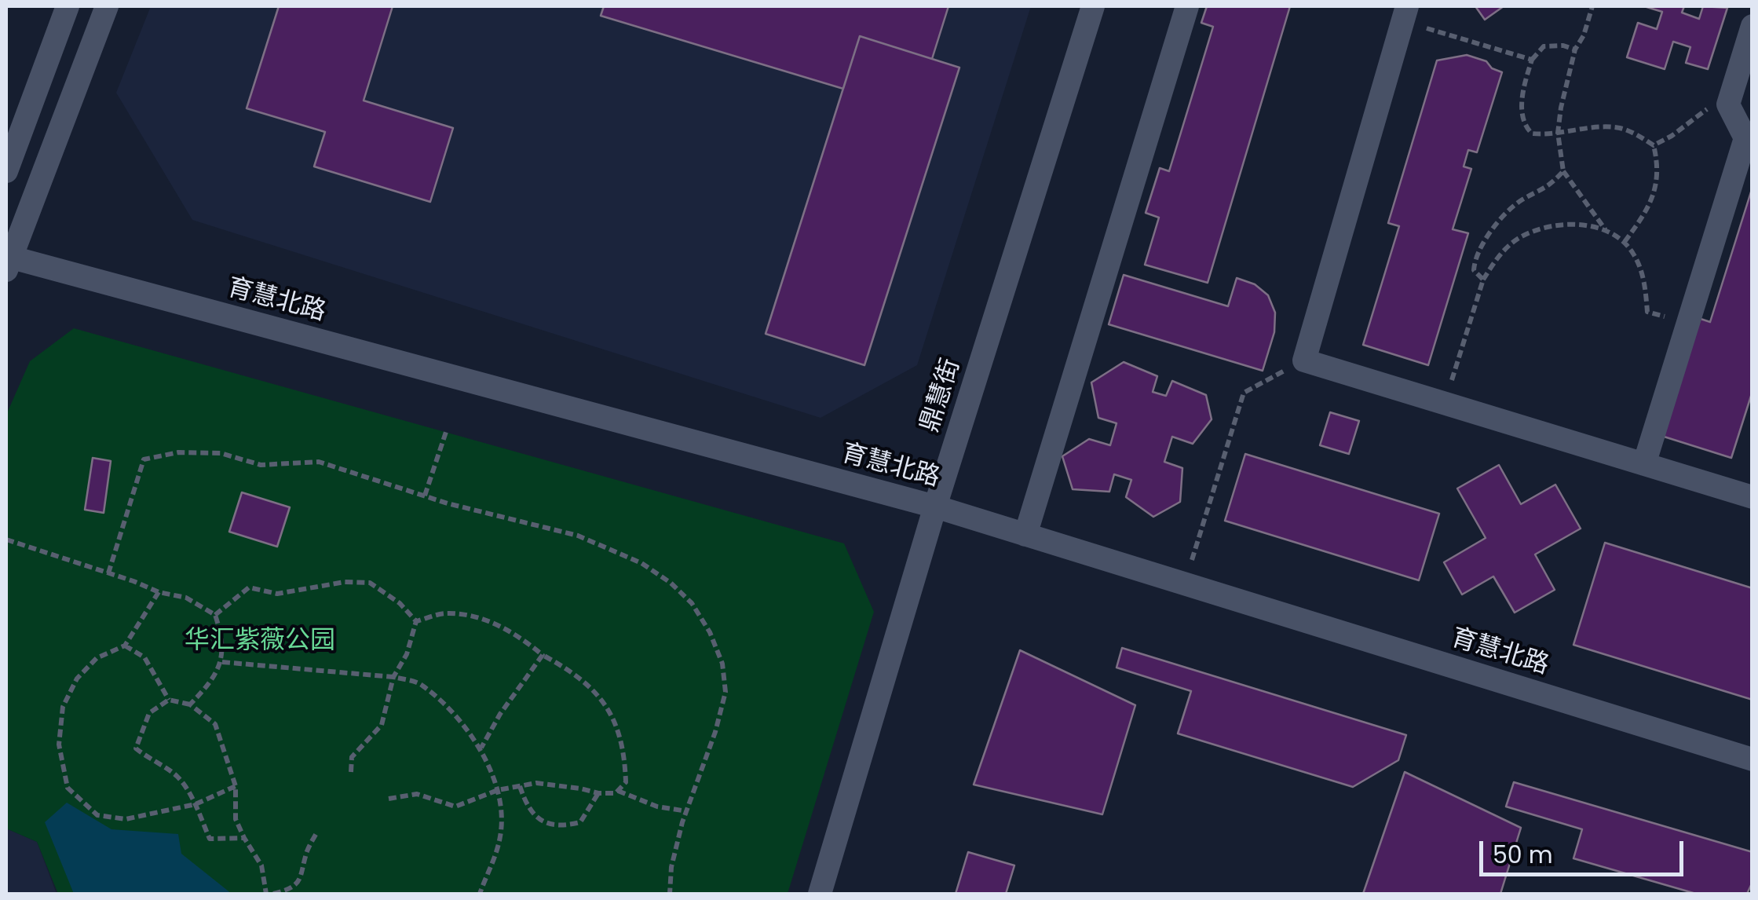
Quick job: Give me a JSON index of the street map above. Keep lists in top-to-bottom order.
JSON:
{
  "streets": {
    "street": ["育慧北路", "鼎慧街"]
  },
  "crossings": [
    ["育慧北路", "鼎慧街"]
  ],
  "parks": ["华汇紫薇公园"],
  "scale_bar": "50 m"
}
